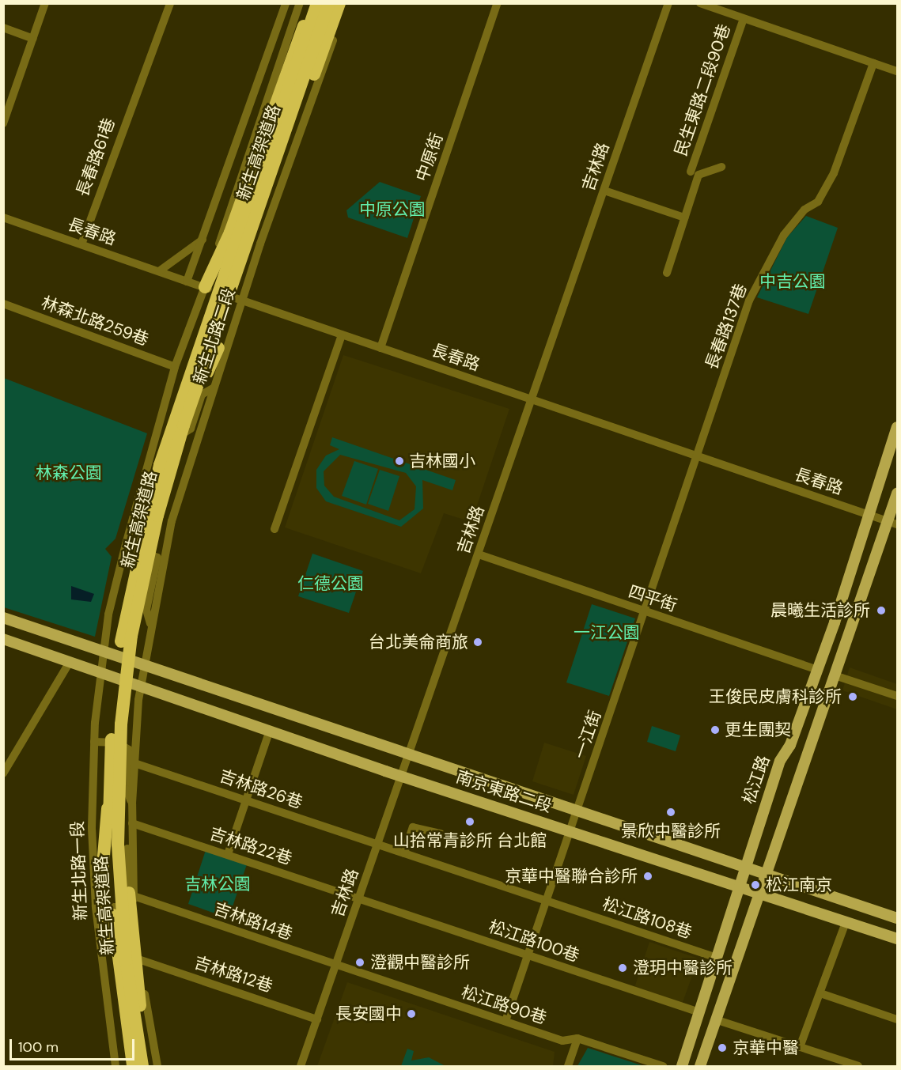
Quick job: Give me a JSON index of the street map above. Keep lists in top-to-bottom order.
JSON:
{
  "streets": {
    "highway": ["新生高架道路"],
    "main road": ["松江路", "南京東路二段"],
    "street": [
      "民生東路二段90巷",
      "長春路61巷",
      "中原街",
      "吉林路",
      "長春路",
      "林森北路259巷",
      "長春路137巷",
      "新生北路二段",
      "四平街",
      "一江街",
      "吉林路26巷",
      "吉林路22巷",
      "新生北路一段",
      "松江路108巷",
      "吉林路14巷",
      "松江路100巷",
      "吉林路12巷",
      "松江路90巷"
    ]
  },
  "crossings": [
    ["新生高架道路", "南京東路二段"],
    ["長春路61巷", "長春路"],
    ["中原街", "長春路"],
    ["吉林路", "長春路"],
    ["吉林路", "四平街"],
    ["吉林路", "吉林路26巷"],
    ["吉林路", "南京東路二段"],
    ["吉林路", "吉林路22巷"],
    ["吉林路", "松江路108巷"],
    ["吉林路", "吉林路14巷"],
    ["吉林路", "松江路100巷"],
    ["吉林路", "吉林路12巷"],
    ["吉林路", "松江路90巷"],
    ["長春路", "長春路137巷"],
    ["長春路", "新生北路二段"],
    ["長春路", "一江街"],
    ["長春路", "松江路"],
    ["林森北路259巷", "新生北路二段"],
    ["長春路137巷", "一江街"],
    ["新生北路二段", "南京東路二段"],
    ["新生北路二段", "新生北路一段"],
    ["四平街", "一江街"],
    ["四平街", "松江路"],
    ["一江街", "南京東路二段"],
    ["一江街", "松江路108巷"],
    ["一江街", "松江路100巷"],
    ["一江街", "松江路90巷"],
    ["松江路", "南京東路二段"],
    ["松江路", "松江路108巷"],
    ["松江路", "松江路100巷"],
    ["吉林路26巷", "松江路108巷"],
    ["南京東路二段", "新生北路一段"],
    ["吉林路22巷", "松江路100巷"],
    ["吉林路14巷", "松江路90巷"]
  ],
  "parks": [
    "中原公園",
    "中吉公園",
    "林森公園",
    "仁德公園",
    "一江公園",
    "吉林公園"
  ],
  "places": [
    "吉林國小",
    "晨曦生活診所",
    "台北美侖商旅",
    "王俊民皮膚科診所",
    "更生團契",
    "景欣中醫診所",
    "山拾常青診所 台北館",
    "京華中醫聯合診所",
    "松江南京",
    "澄觀中醫診所",
    "澄玥中醫診所",
    "長安國中",
    "京華中醫"
  ],
  "scale_bar": "100 m"
}
